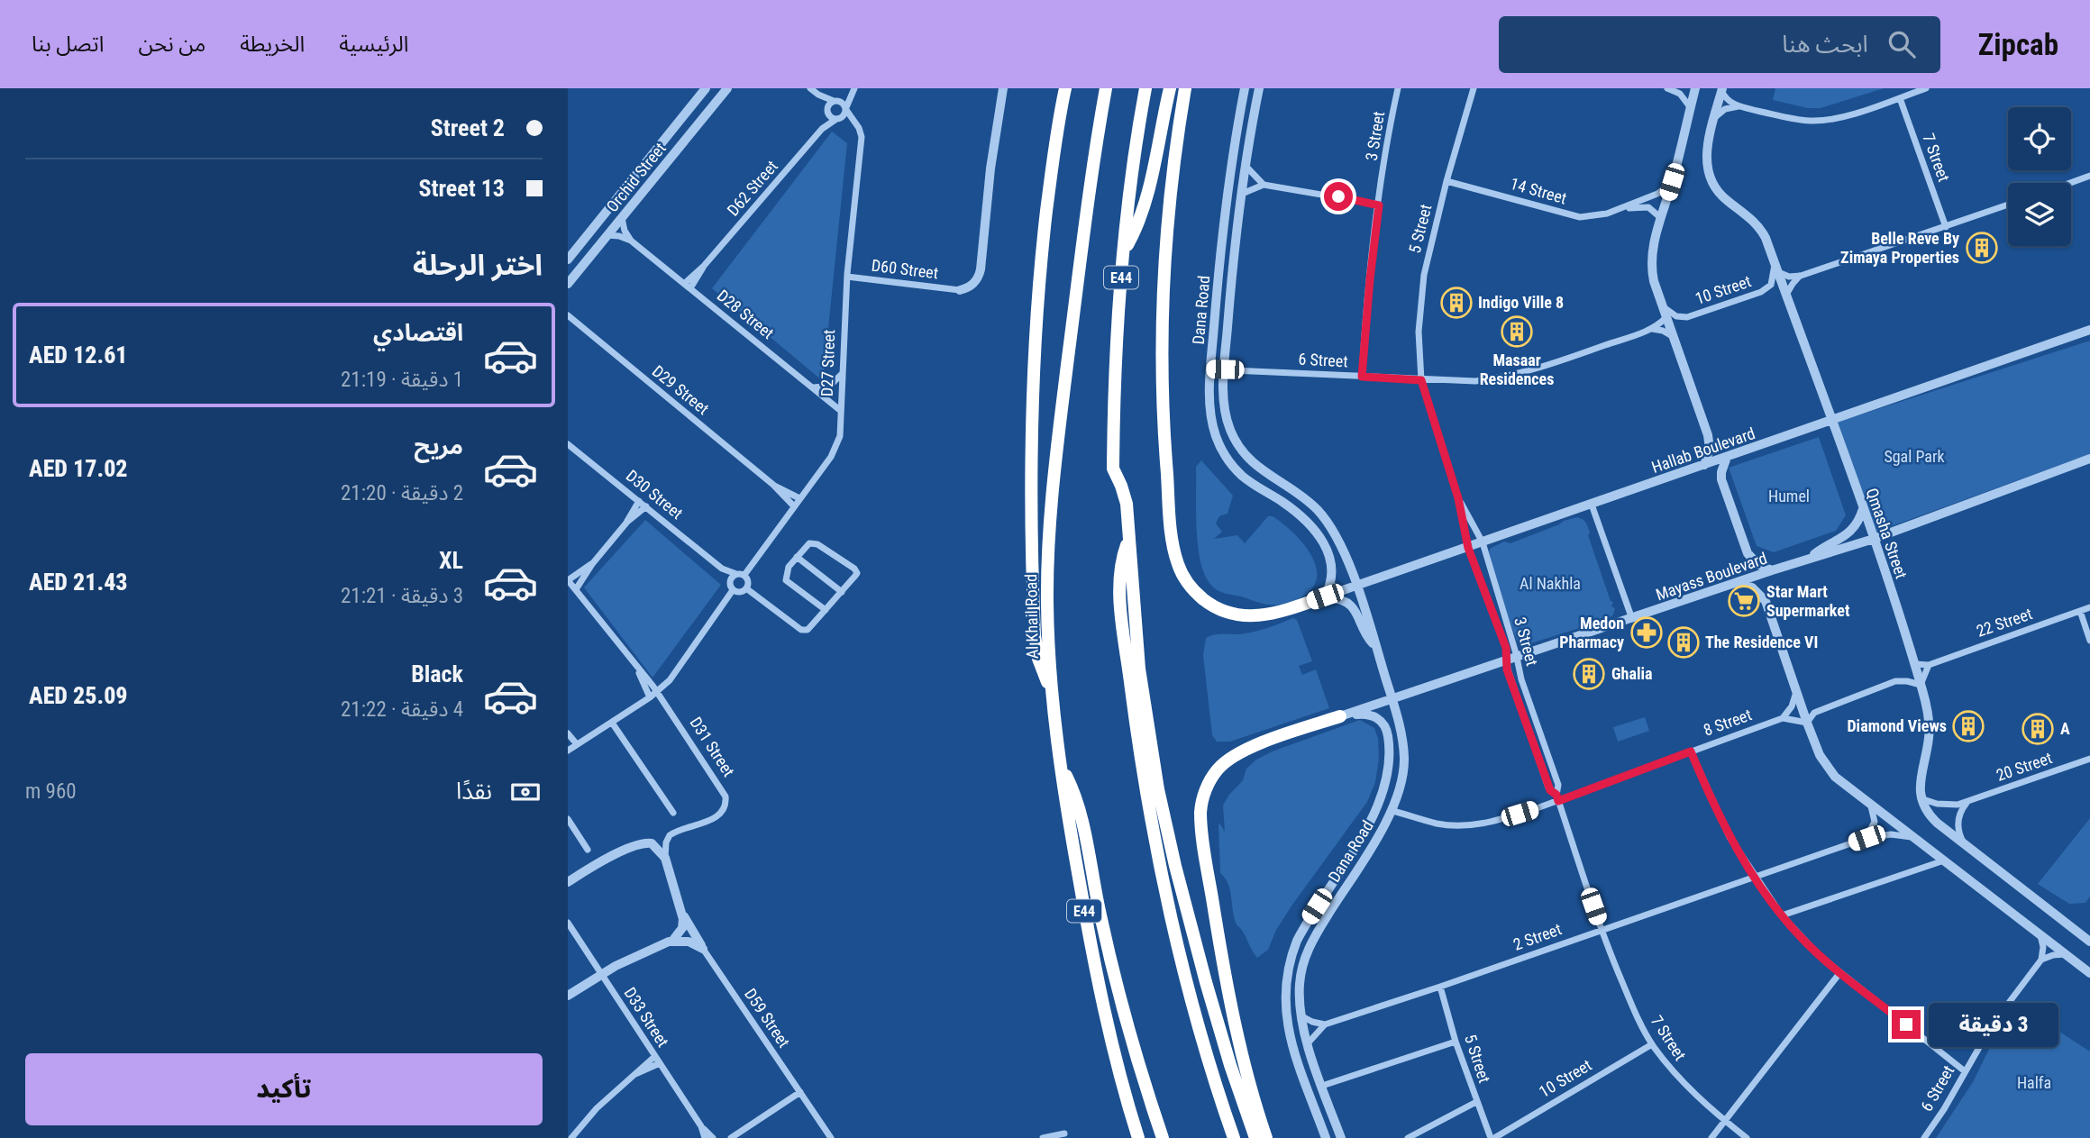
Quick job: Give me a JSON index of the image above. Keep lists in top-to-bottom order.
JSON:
{
  "streets": {
    "highway": ["E44", "Al Khail Road"],
    "street": [
      "3 Street",
      "7 Street",
      "Orchid Street",
      "D62 Street",
      "14 Street",
      "5 Street",
      "D60 Street",
      "10 Street",
      "Dana Road",
      "D28 Street",
      "6 Street",
      "D27 Street",
      "D29 Street",
      "Hallab Boulevard",
      "D30 Street",
      "Qmasha Street",
      "Mayass Boulevard",
      "22 Street",
      "8 Street",
      "D31 Street",
      "20 Street",
      "2 Street",
      "D33 Street",
      "D59 Street"
    ]
  },
  "crossings": [
    ["3 Street", "7 Street"],
    ["3 Street", "5 Street"],
    ["3 Street", "6 Street"],
    ["3 Street", "Hallab Boulevard"],
    ["3 Street", "Mayass Boulevard"],
    ["3 Street", "8 Street"],
    ["3 Street", "2 Street"],
    ["7 Street", "10 Street"],
    ["7 Street", "2 Street"],
    ["Orchid Street", "D28 Street"],
    ["D62 Street", "D28 Street"],
    ["D62 Street", "D27 Street"],
    ["14 Street", "5 Street"],
    ["5 Street", "10 Street"],
    ["5 Street", "6 Street"],
    ["5 Street", "2 Street"],
    ["D60 Street", "D27 Street"],
    ["10 Street", "Qmasha Street"],
    ["Dana Road", "6 Street"],
    ["Dana Road", "Hallab Boulevard"],
    ["Dana Road", "Mayass Boulevard"],
    ["Dana Road", "8 Street"],
    ["Dana Road", "2 Street"],
    ["D28 Street", "D27 Street"],
    ["D27 Street", "D29 Street"],
    ["D27 Street", "D30 Street"],
    ["Hallab Boulevard", "Qmasha Street"],
    ["Hallab Boulevard", "Mayass Boulevard"],
    ["Qmasha Street", "Mayass Boulevard"],
    ["Qmasha Street", "22 Street"],
    ["Qmasha Street", "20 Street"],
    ["D31 Street", "D59 Street"]
  ],
  "parks": [
    "Sgal Park",
    "Humel",
    "Al Nakhla",
    "Halfa"
  ],
  "places": {
    "building": [
      "Belle Reve By Zimaya Properties",
      "Indigo Ville 8",
      "Masaar Residences",
      "The Residence VI",
      "Ghalia",
      "Diamond Views",
      "A"
    ],
    "supermarket": ["Star Mart Supermarket"],
    "pharmacy": ["Medon Pharmacy"]
  },
  "page": {
    "header": "Zipcab",
    "search": "ابحث هنا",
    "nav": [
      "الرئيسية",
      "الخريطة",
      "من نحن",
      "اتصل بنا"
    ],
    "banner": ["2 Street", "13 Street"],
    "heading": "اختر الرحلة",
    "list": [
      {
        "name": "اقتصادي",
        "note": "1 دقيقة · 21:19",
        "value": "AED 12.61"
      },
      {
        "name": "مريح",
        "note": "2 دقيقة · 21:20",
        "value": "AED 17.02"
      },
      {
        "name": "XL",
        "note": "3 دقيقة · 21:21",
        "value": "AED 21.43"
      },
      {
        "name": "Black",
        "note": "4 دقيقة · 21:22",
        "value": "AED 25.09"
      }
    ],
    "pay": ["نقدًا", "960 m"],
    "bubble": "3 دقيقة",
    "buttons": "تأكيد"
  }
}
